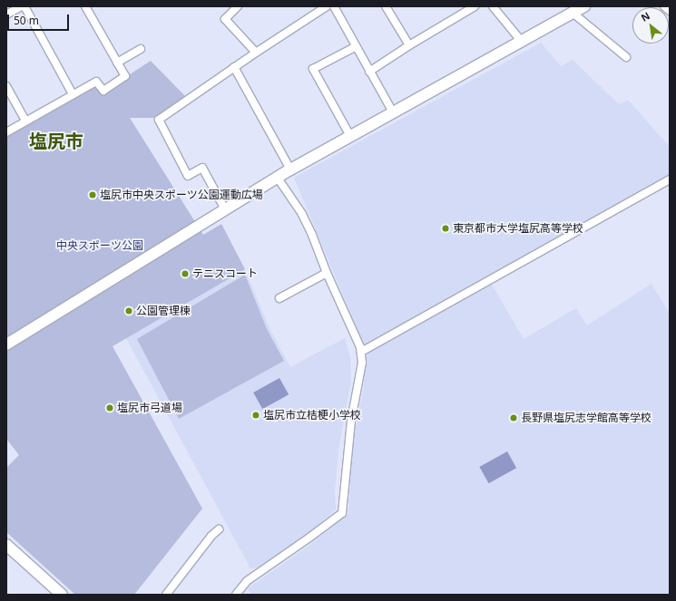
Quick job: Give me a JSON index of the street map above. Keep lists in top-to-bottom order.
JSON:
{
  "districts": ["塩尻市"],
  "parks": ["中央スポーツ公園"],
  "places": [
    "塩尻市中央スポーツ公園運動広場",
    "東京都市大学塩尻高等学校",
    "テニスコート",
    "公園管理棟",
    "塩尻市弓道場",
    "塩尻市立桔梗小学校",
    "長野県塩尻志学館高等学校"
  ],
  "scale_bar": "50 m",
  "north": "top left"
}
